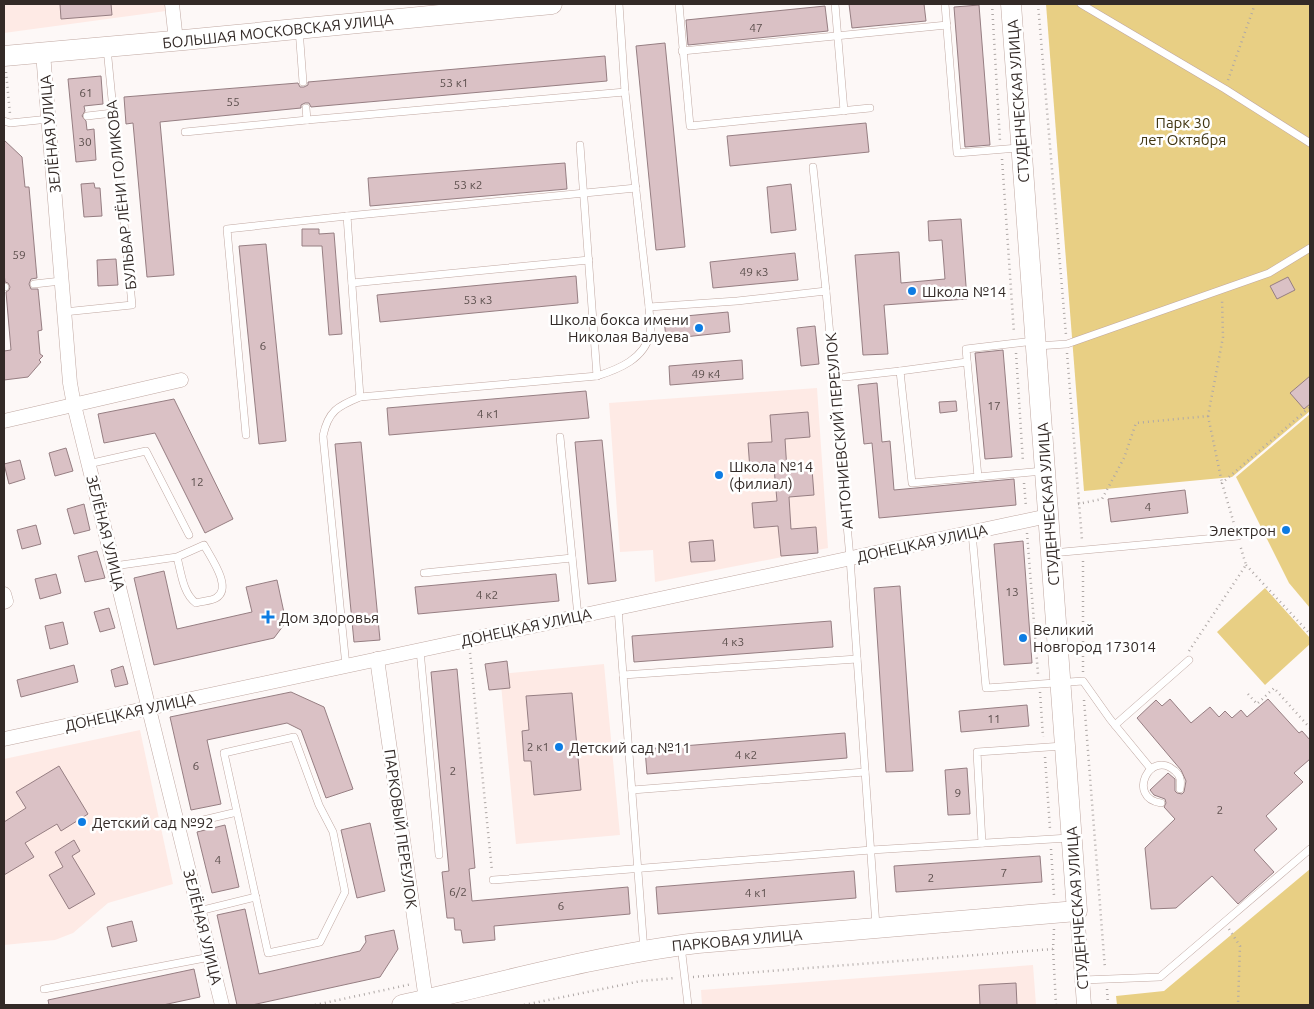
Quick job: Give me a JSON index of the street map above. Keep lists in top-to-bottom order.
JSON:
{
  "streets": {
    "street": [
      "БОЛЬШАЯ МОСКОВСКАЯ УЛИЦА",
      "СТУДЕНЧЕСКАЯ УЛИЦА",
      "ЗЕЛЁНАЯ УЛИЦА",
      "ДОНЕЦКАЯ УЛИЦА",
      "ПАРКОВЫЙ ПЕРЕУЛОК",
      "ПАРКОВАЯ УЛИЦА"
    ],
    "lane": ["БУЛЬВАР ЛЁНИ ГОЛИКОВА", "АНТОНИЕВСКИЙ ПЕРЕУЛОК"]
  },
  "crossings": [
    ["БОЛЬШАЯ МОСКОВСКАЯ УЛИЦА", "ЗЕЛЁНАЯ УЛИЦА"],
    ["БОЛЬШАЯ МОСКОВСКАЯ УЛИЦА", "БУЛЬВАР ЛЁНИ ГОЛИКОВА"],
    ["СТУДЕНЧЕСКАЯ УЛИЦА", "ДОНЕЦКАЯ УЛИЦА"],
    ["СТУДЕНЧЕСКАЯ УЛИЦА", "ПАРКОВАЯ УЛИЦА"],
    ["ЗЕЛЁНАЯ УЛИЦА", "БУЛЬВАР ЛЁНИ ГОЛИКОВА"],
    ["ЗЕЛЁНАЯ УЛИЦА", "ДОНЕЦКАЯ УЛИЦА"],
    ["АНТОНИЕВСКИЙ ПЕРЕУЛОК", "ДОНЕЦКАЯ УЛИЦА"],
    ["АНТОНИЕВСКИЙ ПЕРЕУЛОК", "ПАРКОВАЯ УЛИЦА"],
    ["ДОНЕЦКАЯ УЛИЦА", "ПАРКОВЫЙ ПЕРЕУЛОК"],
    ["ПАРКОВЫЙ ПЕРЕУЛОК", "ПАРКОВАЯ УЛИЦА"]
  ],
  "parks": ["Парк 30 лет Октября"],
  "places": {
    "other": [
      "Школа №14",
      "Школа бокса имени Николая Валуева",
      "Школа №14 (филиал)",
      "Электрон",
      "Великий Новгород 173014",
      "Детский сад №11",
      "Детский сад №92"
    ],
    "health": ["Дом здоровья"]
  },
  "house_numbers": [
    "47",
    "53 к1",
    "61",
    "55",
    "30",
    "53 к2",
    "59",
    "49 к3",
    "53 к3",
    "6",
    "49 к4",
    "17",
    "4 к1",
    "12",
    "4",
    "13",
    "4 к2",
    "4 к3",
    "11",
    "2 к1",
    "4 к2",
    "6",
    "2",
    "9",
    "2",
    "4",
    "7",
    "2",
    "6/2",
    "4 к1",
    "6"
  ]
}
